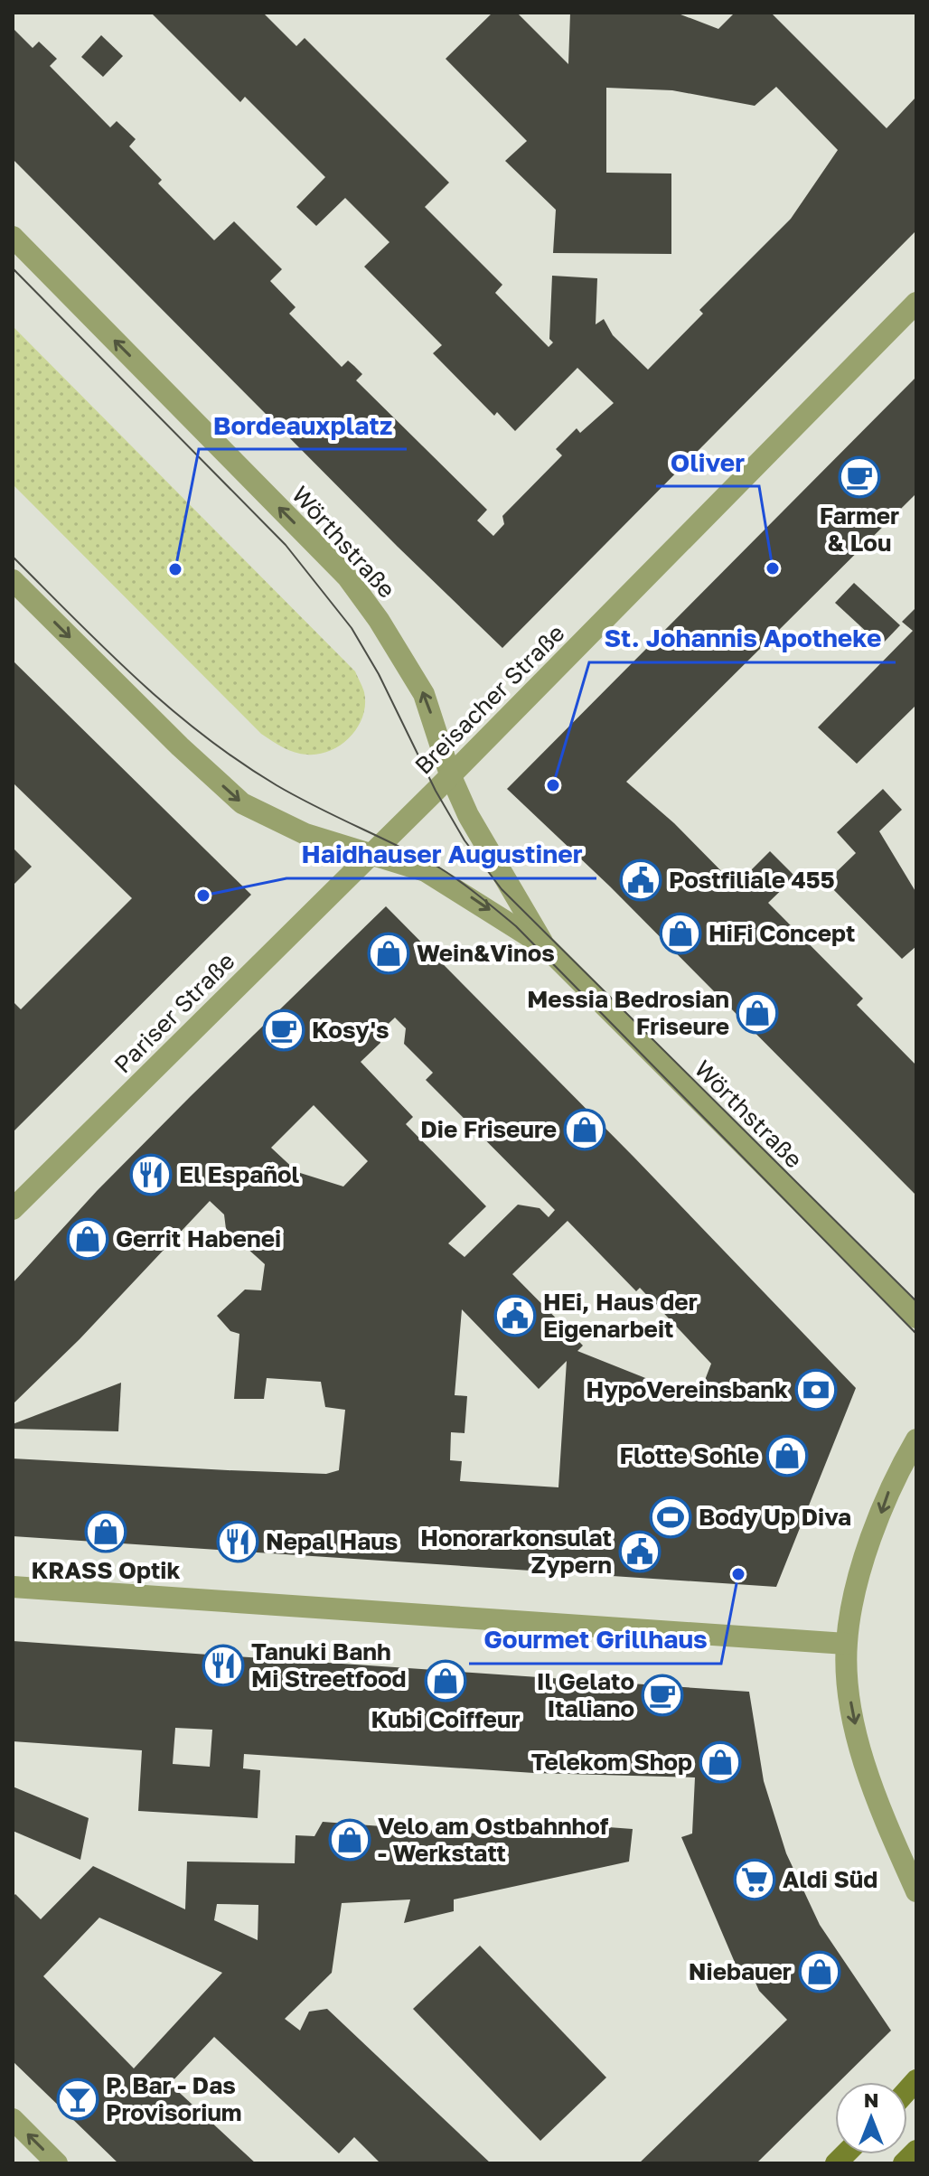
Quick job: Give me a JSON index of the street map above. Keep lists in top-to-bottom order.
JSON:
{
  "streets": {
    "street": ["Wörthstraße", "Breisacher Straße", "Pariser Straße"]
  },
  "crossings": [
    ["Wörthstraße", "Breisacher Straße"],
    ["Wörthstraße", "Pariser Straße"],
    ["Breisacher Straße", "Pariser Straße"]
  ],
  "places": {
    "cafe": ["Farmer & Lou", "Kosy's", "Il Gelato Italiano"],
    "other": [
      "Oliver",
      "Bordeauxplatz",
      "St. Johannis Apotheke",
      "Haidhauser Augustiner",
      "Gourmet Grillhaus"
    ],
    "public building": ["Postfiliale 455", "HEi, Haus der Eigenarbeit", "Honorarkonsulat Zypern"],
    "shop": [
      "HiFi Concept",
      "Wein&Vinos",
      "Messia Bedrosian Friseure",
      "Die Friseure",
      "Gerrit Habenei",
      "Flotte Sohle",
      "KRASS Optik",
      "Kubi Coiffeur",
      "Telekom Shop",
      "Velo am Ostbahnhof - Werkstatt",
      "Niebauer"
    ],
    "restaurant": ["El Español", "Nepal Haus", "Tanuki Banh Mi Streetfood"],
    "bank": ["HypoVereinsbank"],
    "sports": ["Body Up Diva"],
    "supermarket": ["Aldi Süd"],
    "bar": ["P. Bar - Das Provisorium"]
  },
  "north": "top"
}
